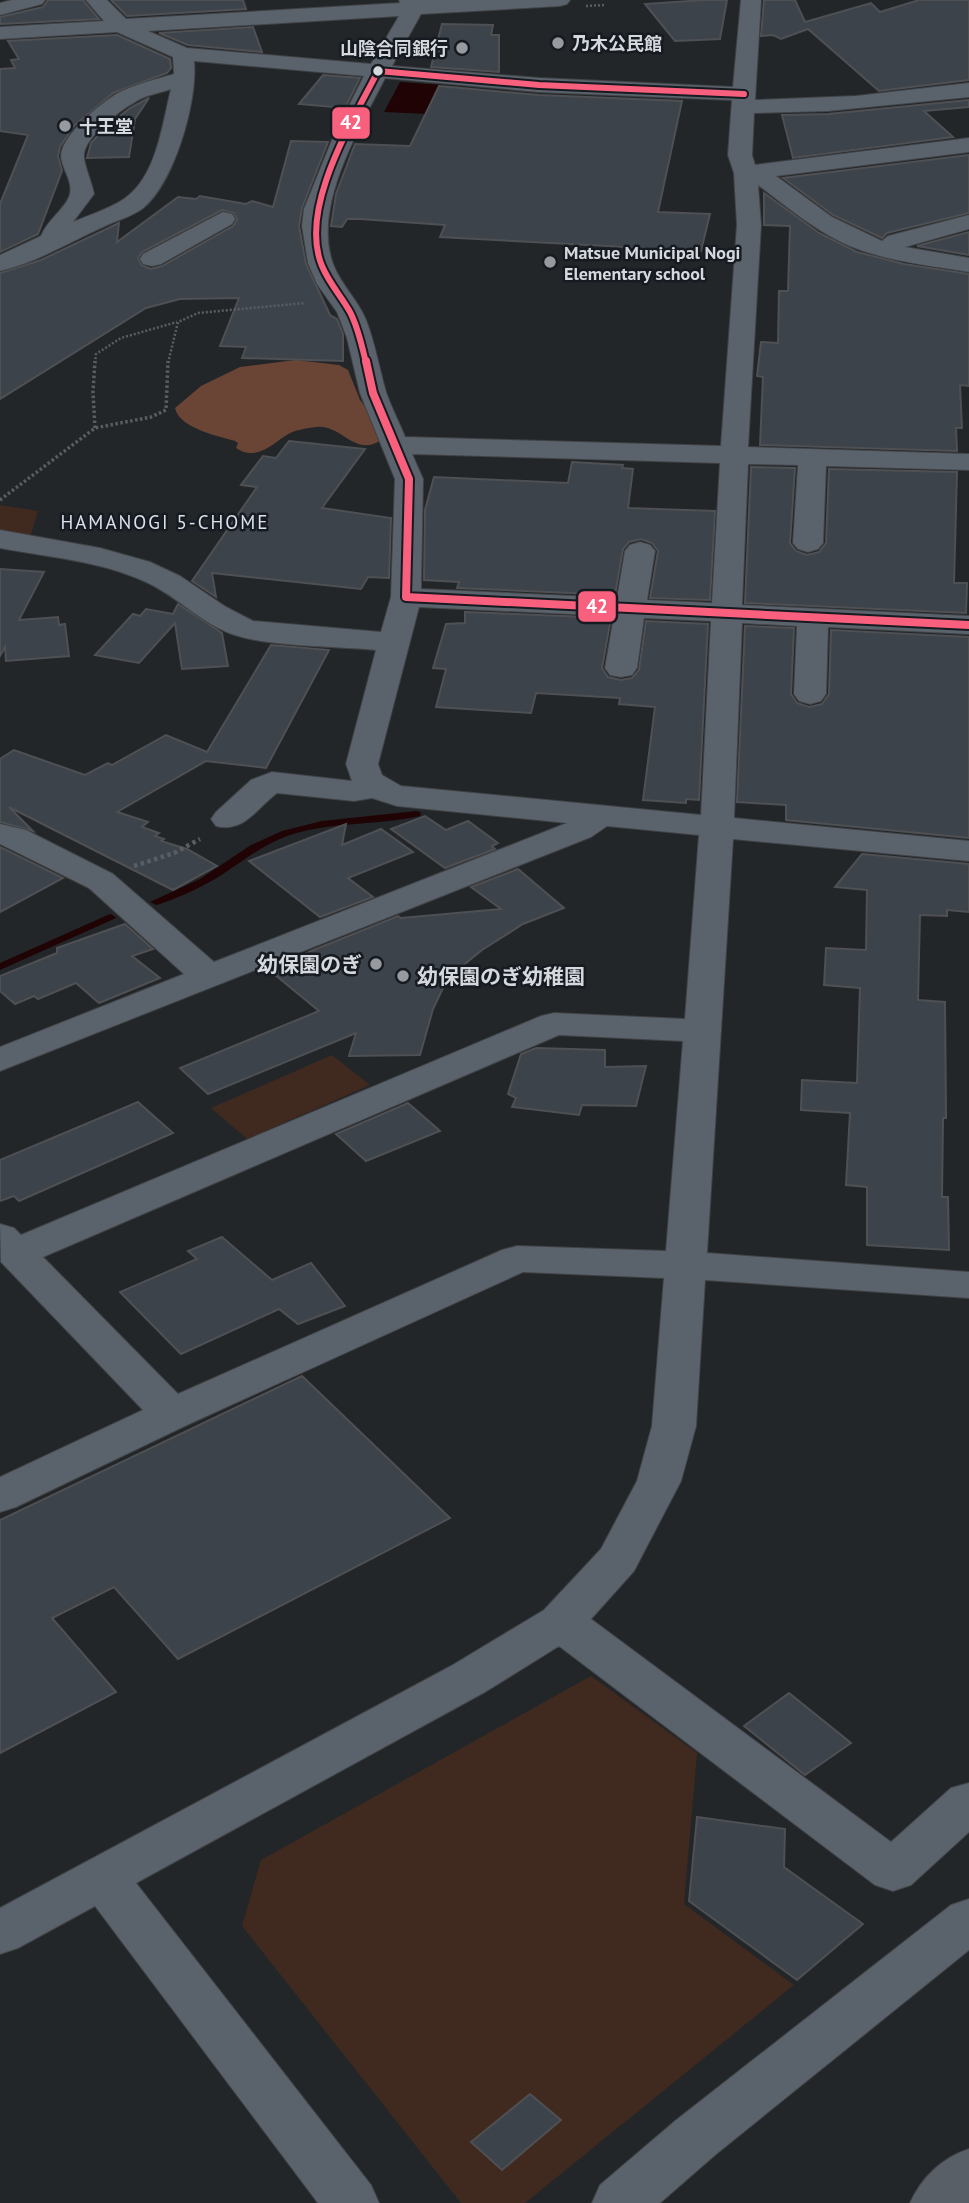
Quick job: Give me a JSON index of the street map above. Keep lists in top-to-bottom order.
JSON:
{
  "districts": ["HAMANOGI 5-CHOME"],
  "places": [
    "乃木公民館",
    "山陰合同銀行",
    "十王堂",
    "Matsue Municipal Nogi Elementary school",
    "幼保園のぎ",
    "幼保園のぎ幼稚園"
  ],
  "lines": ["transit line 42"]
}
